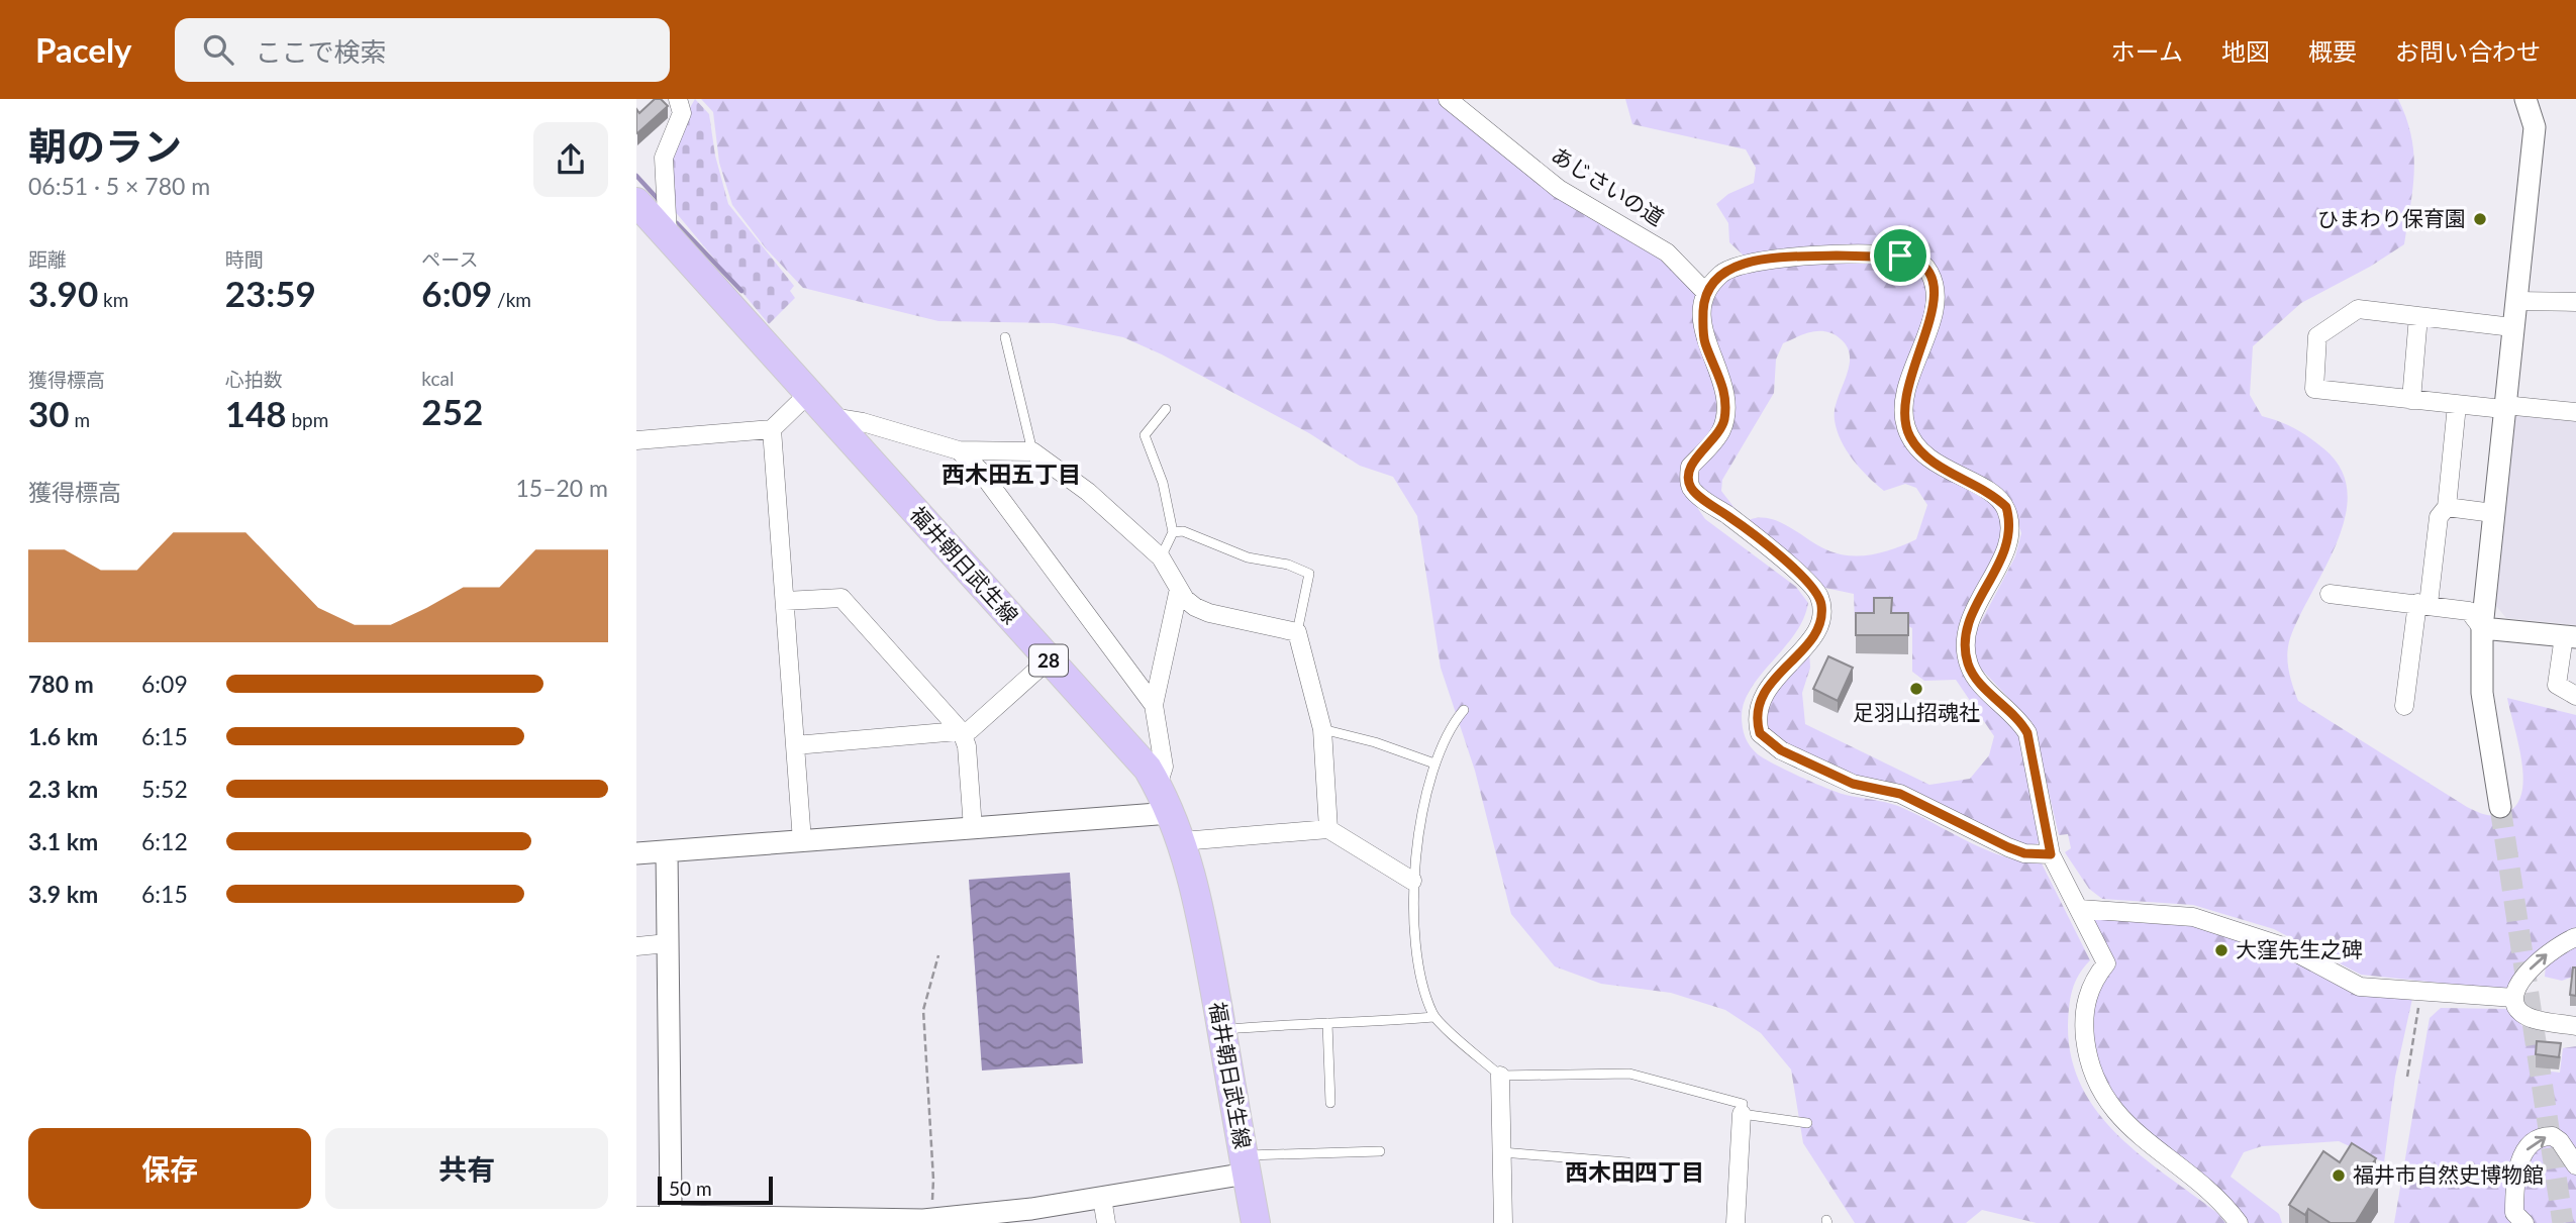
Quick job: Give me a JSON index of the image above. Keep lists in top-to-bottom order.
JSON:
{
  "streets": {
    "main road": ["福井朝日武生線", "28"],
    "street": ["あじさいの道"]
  },
  "districts": ["西木田五丁目", "西木田四丁目"],
  "places": [
    "ひまわり保育園",
    "足羽山招魂社",
    "大窪先生之碑",
    "福井市自然史博物館"
  ],
  "scale_bar": "50 m",
  "page": {
    "header": "Pacely",
    "search": "ここで検索",
    "nav": [
      "ホーム",
      "地図",
      "概要",
      "お問い合わせ"
    ],
    "heading": ["朝のラン", "06:51 · 5 × 780 m"],
    "stats": [
      ["距離", "3.90 km"],
      ["時間", "23:59"],
      ["ペース", "6:09 /km"],
      ["獲得標高", "30 m"],
      ["心拍数", "148 bpm"],
      ["kcal", "252"]
    ],
    "chart": ["獲得標高", "15–20 m"],
    "list": [
      {
        "name": "780 m",
        "note": "6:09"
      },
      {
        "name": "1.6 km",
        "note": "6:15"
      },
      {
        "name": "2.3 km",
        "note": "5:52"
      },
      {
        "name": "3.1 km",
        "note": "6:12"
      },
      {
        "name": "3.9 km",
        "note": "6:15"
      }
    ],
    "buttons": ["保存", "共有"],
    "scale": "50 m"
  }
}
